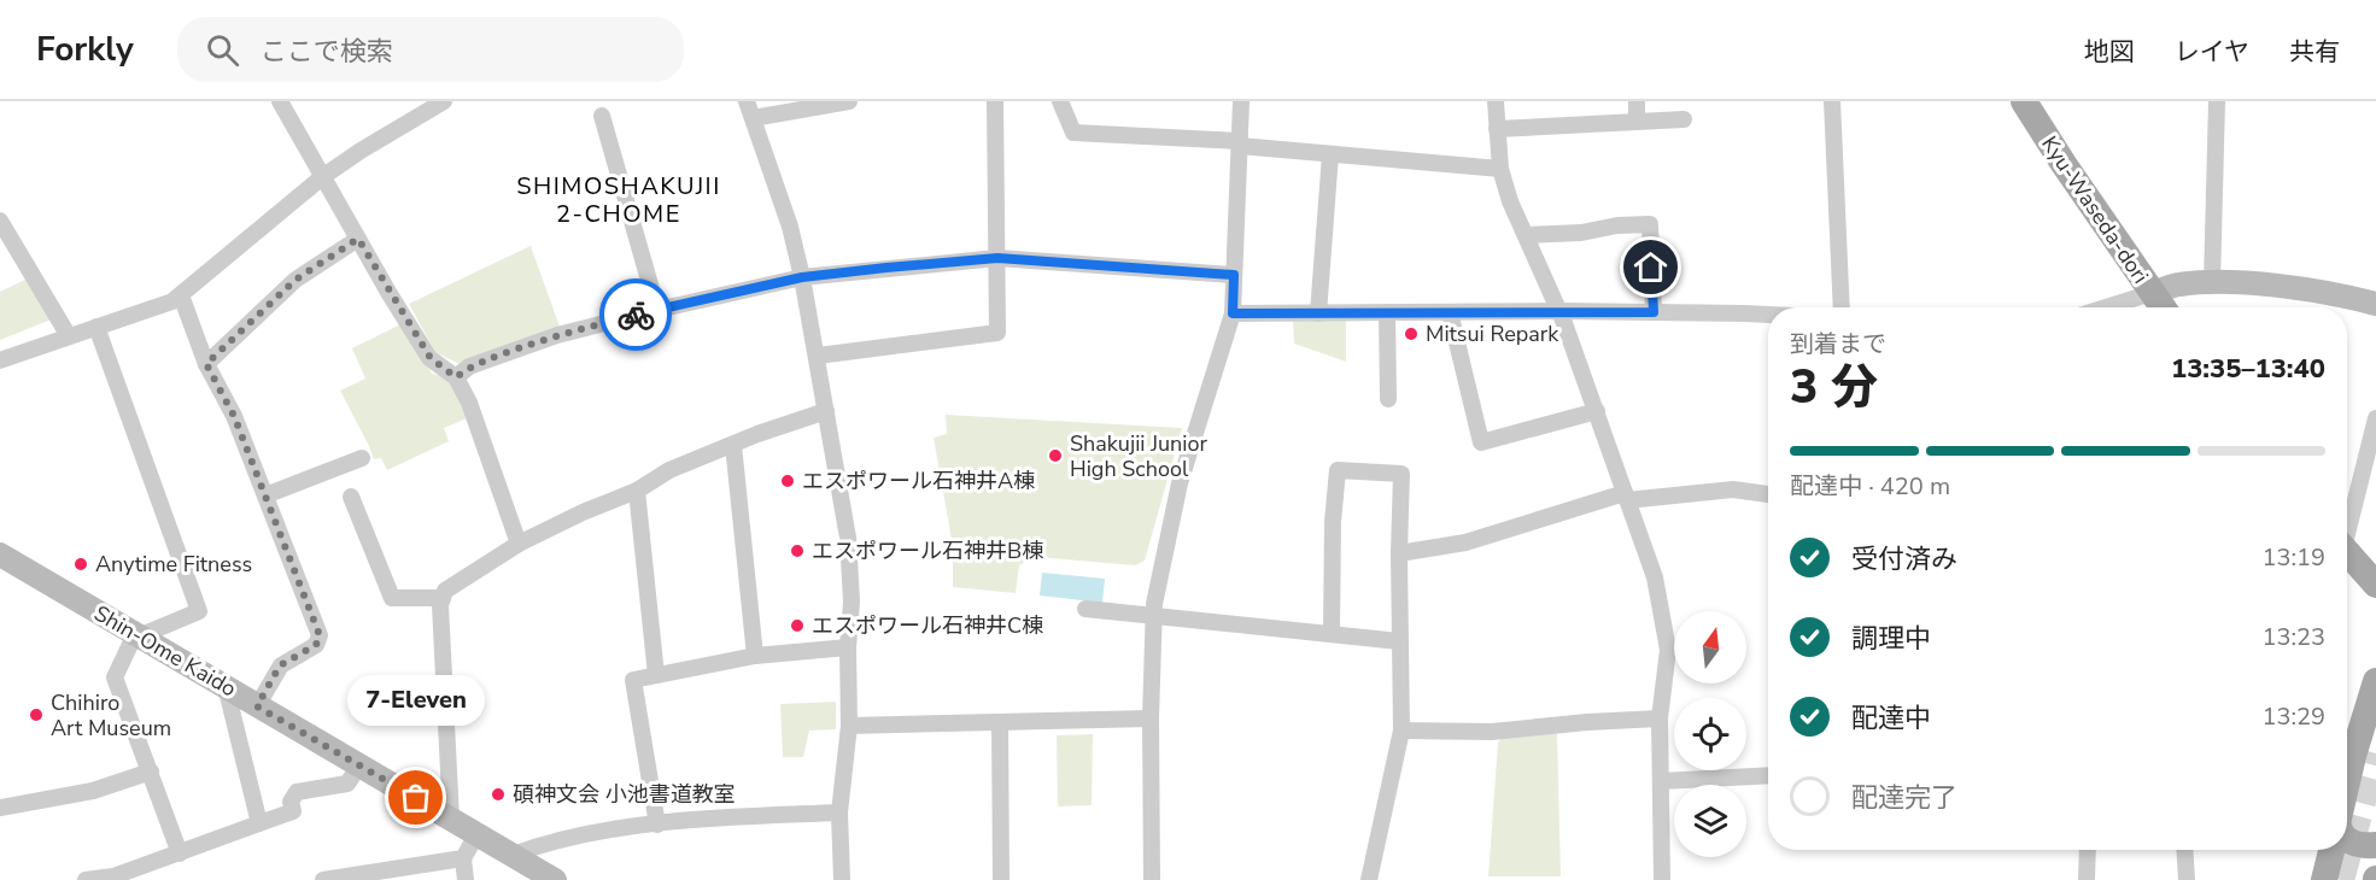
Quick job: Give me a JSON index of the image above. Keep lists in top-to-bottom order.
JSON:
{
  "streets": {
    "main road": ["Kyu-Waseda-dori", "Shin-Ome Kaido"]
  },
  "districts": ["SHIMOSHAKUJII 2-CHOME"],
  "places": [
    "Mitsui Repark",
    "Shakujii Junior High School",
    "エスポワール石神井A棟",
    "エスポワール石神井B棟",
    "Anytime Fitness",
    "エスポワール石神井C棟",
    "Chihiro Art Museum",
    "碩神文会 小池書道教室",
    "7-Eleven"
  ],
  "north": "top",
  "page": {
    "header": "Forkly",
    "search": "ここで検索",
    "nav": ["地図", "レイヤ", "共有"],
    "heading": ["3 分", "到着まで", "13:35–13:40"],
    "bar": "配達中 · 420 m",
    "list": [
      ["受付済み", "13:19"],
      ["調理中", "13:23"],
      ["配達中", "13:29"],
      "配達完了"
    ],
    "bubble": "7-Eleven"
  }
}
